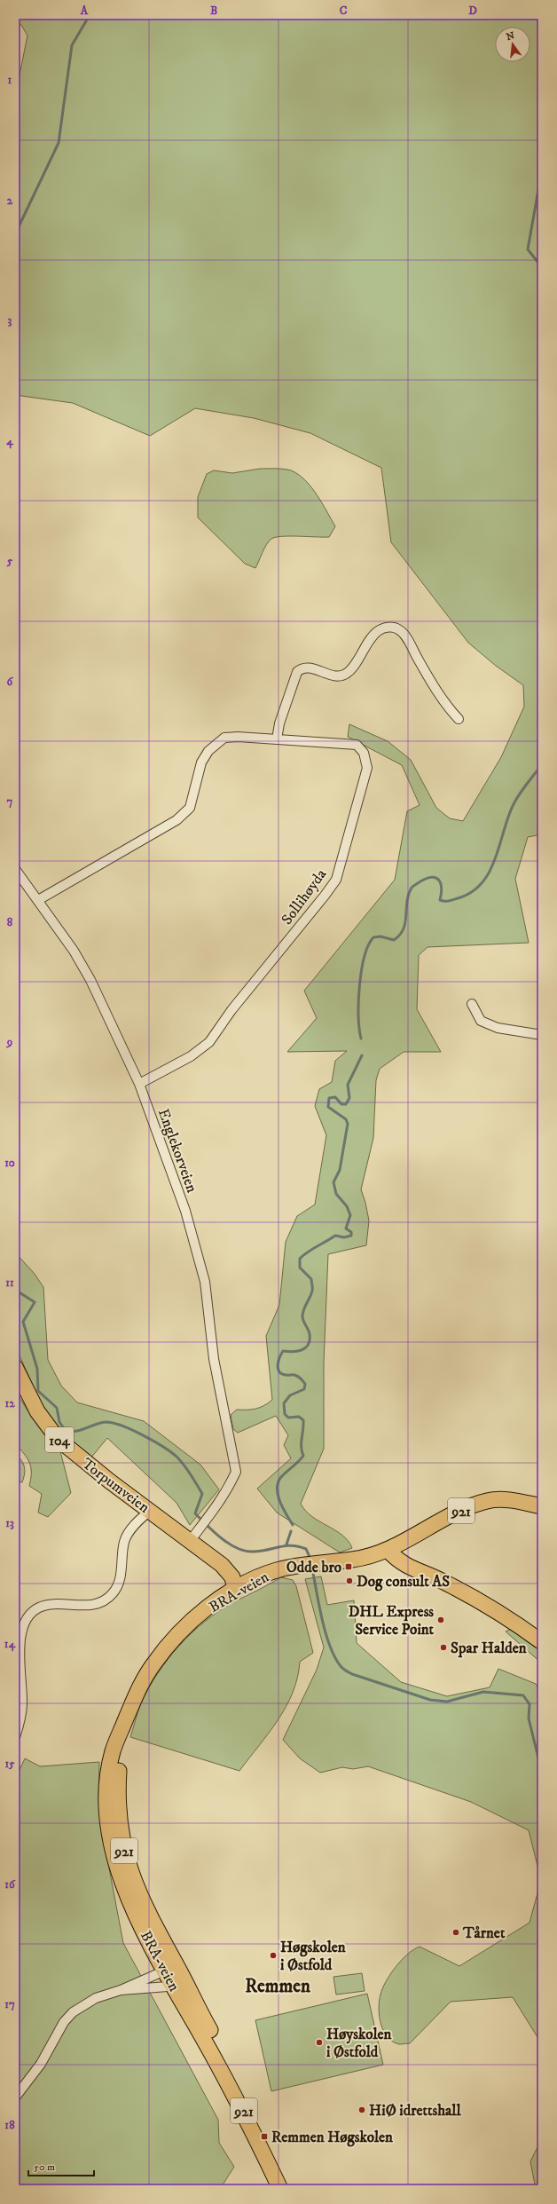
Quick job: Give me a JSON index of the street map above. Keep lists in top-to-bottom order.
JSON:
{
  "streets": {
    "main road": [
      "104",
      "Torpumveien",
      "921",
      "BRA-veien"
    ],
    "street": ["Sollihøyda", "Englekorveien"]
  },
  "crossings": [
    ["Sollihøyda", "Englekorveien"],
    ["Englekorveien", "Torpumveien"],
    ["Torpumveien", "BRA-veien"]
  ],
  "districts": ["Remmen"],
  "places": {
    "transit": ["Odde bro", "Remmen Høgskolen"],
    "other": [
      "Dog consult AS",
      "DHL Express Service Point",
      "Spar Halden",
      "Tårnet",
      "Høgskolen i Østfold",
      "Høyskolen i Østfold",
      "HiØ idrettshall"
    ]
  },
  "scale_bar": "50 m",
  "north": "top",
  "grid": {
    "columns": [
      "A",
      "B",
      "C",
      "D"
    ],
    "rows": [
      "1",
      "2",
      "3",
      "4",
      "5",
      "6",
      "7",
      "8",
      "9",
      "10",
      "11",
      "12",
      "13",
      "14",
      "15",
      "16",
      "17",
      "18"
    ]
  }
}
